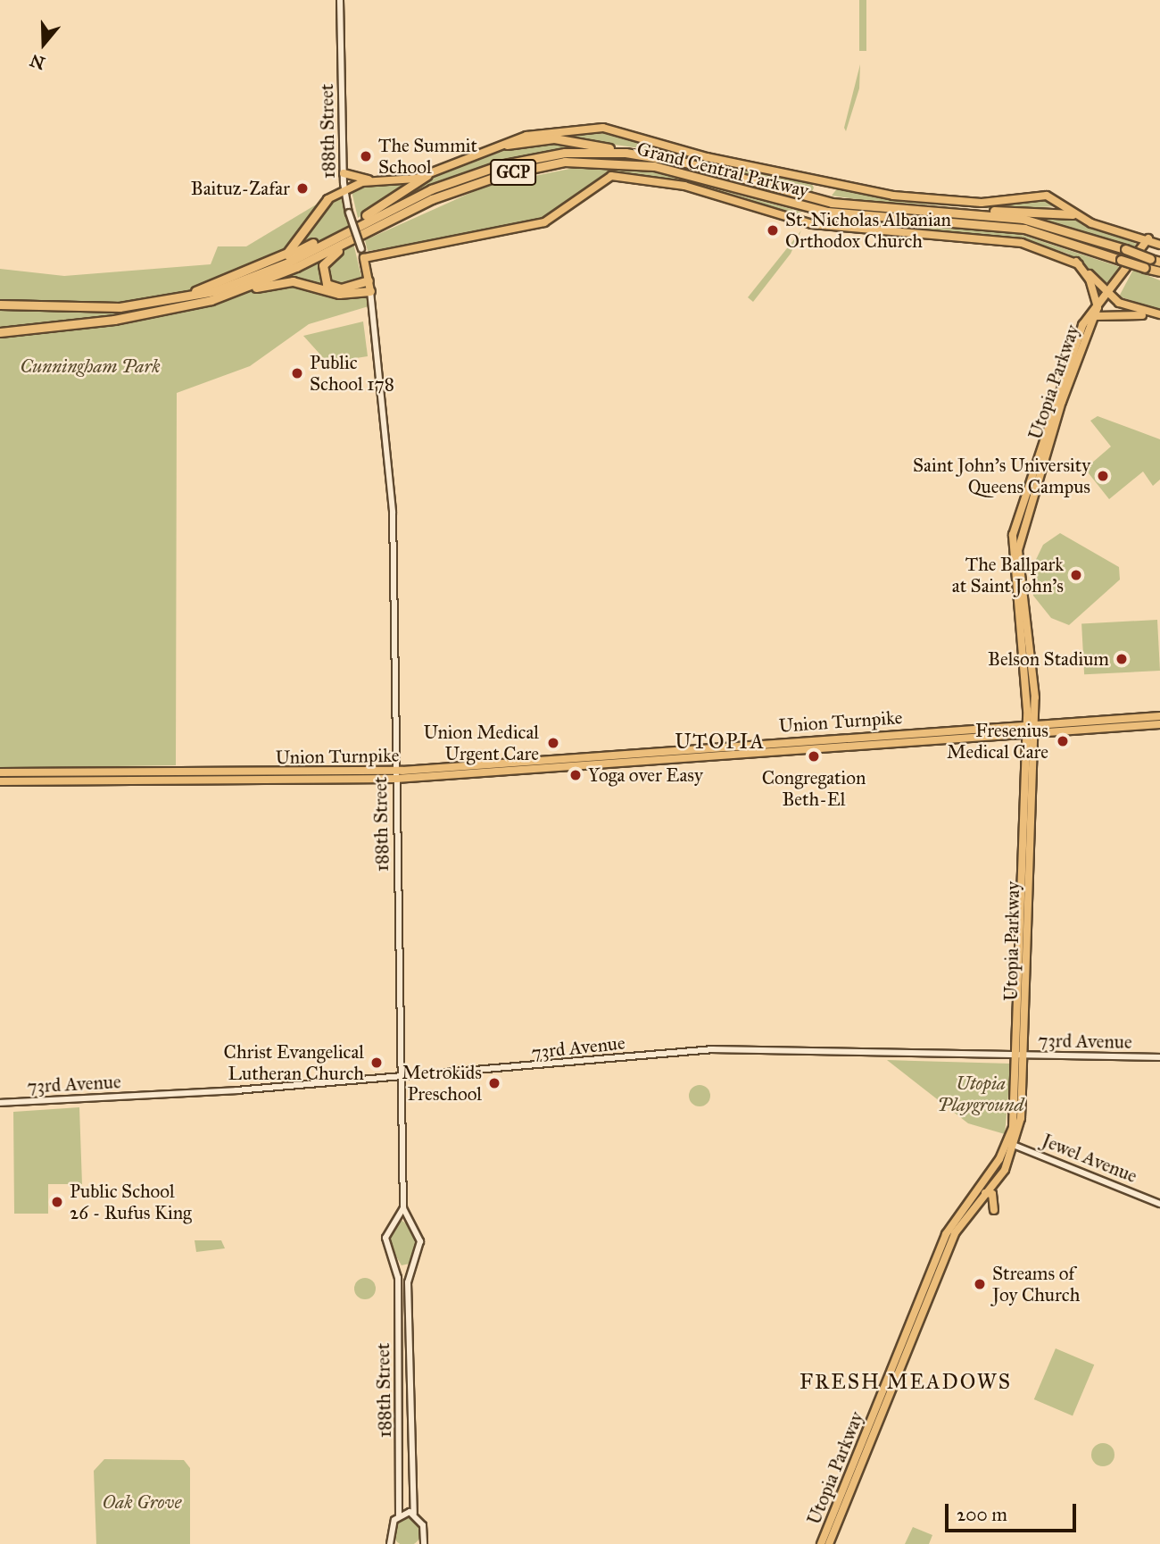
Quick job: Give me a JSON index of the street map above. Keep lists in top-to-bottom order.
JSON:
{
  "streets": {
    "highway": ["Grand Central Parkway", "GCP"],
    "main road": ["Utopia Parkway", "Union Turnpike"],
    "street": ["188th Street", "73rd Avenue", "Jewel Avenue"]
  },
  "crossings": [
    ["188th Street", "Grand Central Parkway"],
    ["188th Street", "Union Turnpike"],
    ["188th Street", "73rd Avenue"],
    ["Utopia Parkway", "Union Turnpike"],
    ["Utopia Parkway", "73rd Avenue"],
    ["Utopia Parkway", "Jewel Avenue"]
  ],
  "districts": ["UTOPIA", "FRESH MEADOWS"],
  "parks": ["Cunningham Park", "Utopia Playground", "Oak Grove"],
  "places": [
    "The Summit School",
    "Baituz-Zafar",
    "St. Nicholas Albanian Orthodox Church",
    "Public School 178",
    "Saint John's University Queens Campus",
    "The Ballpark at Saint John's",
    "Belson Stadium",
    "Fresenius Medical Care",
    "Union Medical Urgent Care",
    "Congregation Beth-El",
    "Yoga over Easy",
    "Christ Evangelical Lutheran Church",
    "Metrokids Preschool",
    "Public School 26 - Rufus King",
    "Streams of Joy Church"
  ],
  "scale_bar": "200 m",
  "north": "bottom"
}
